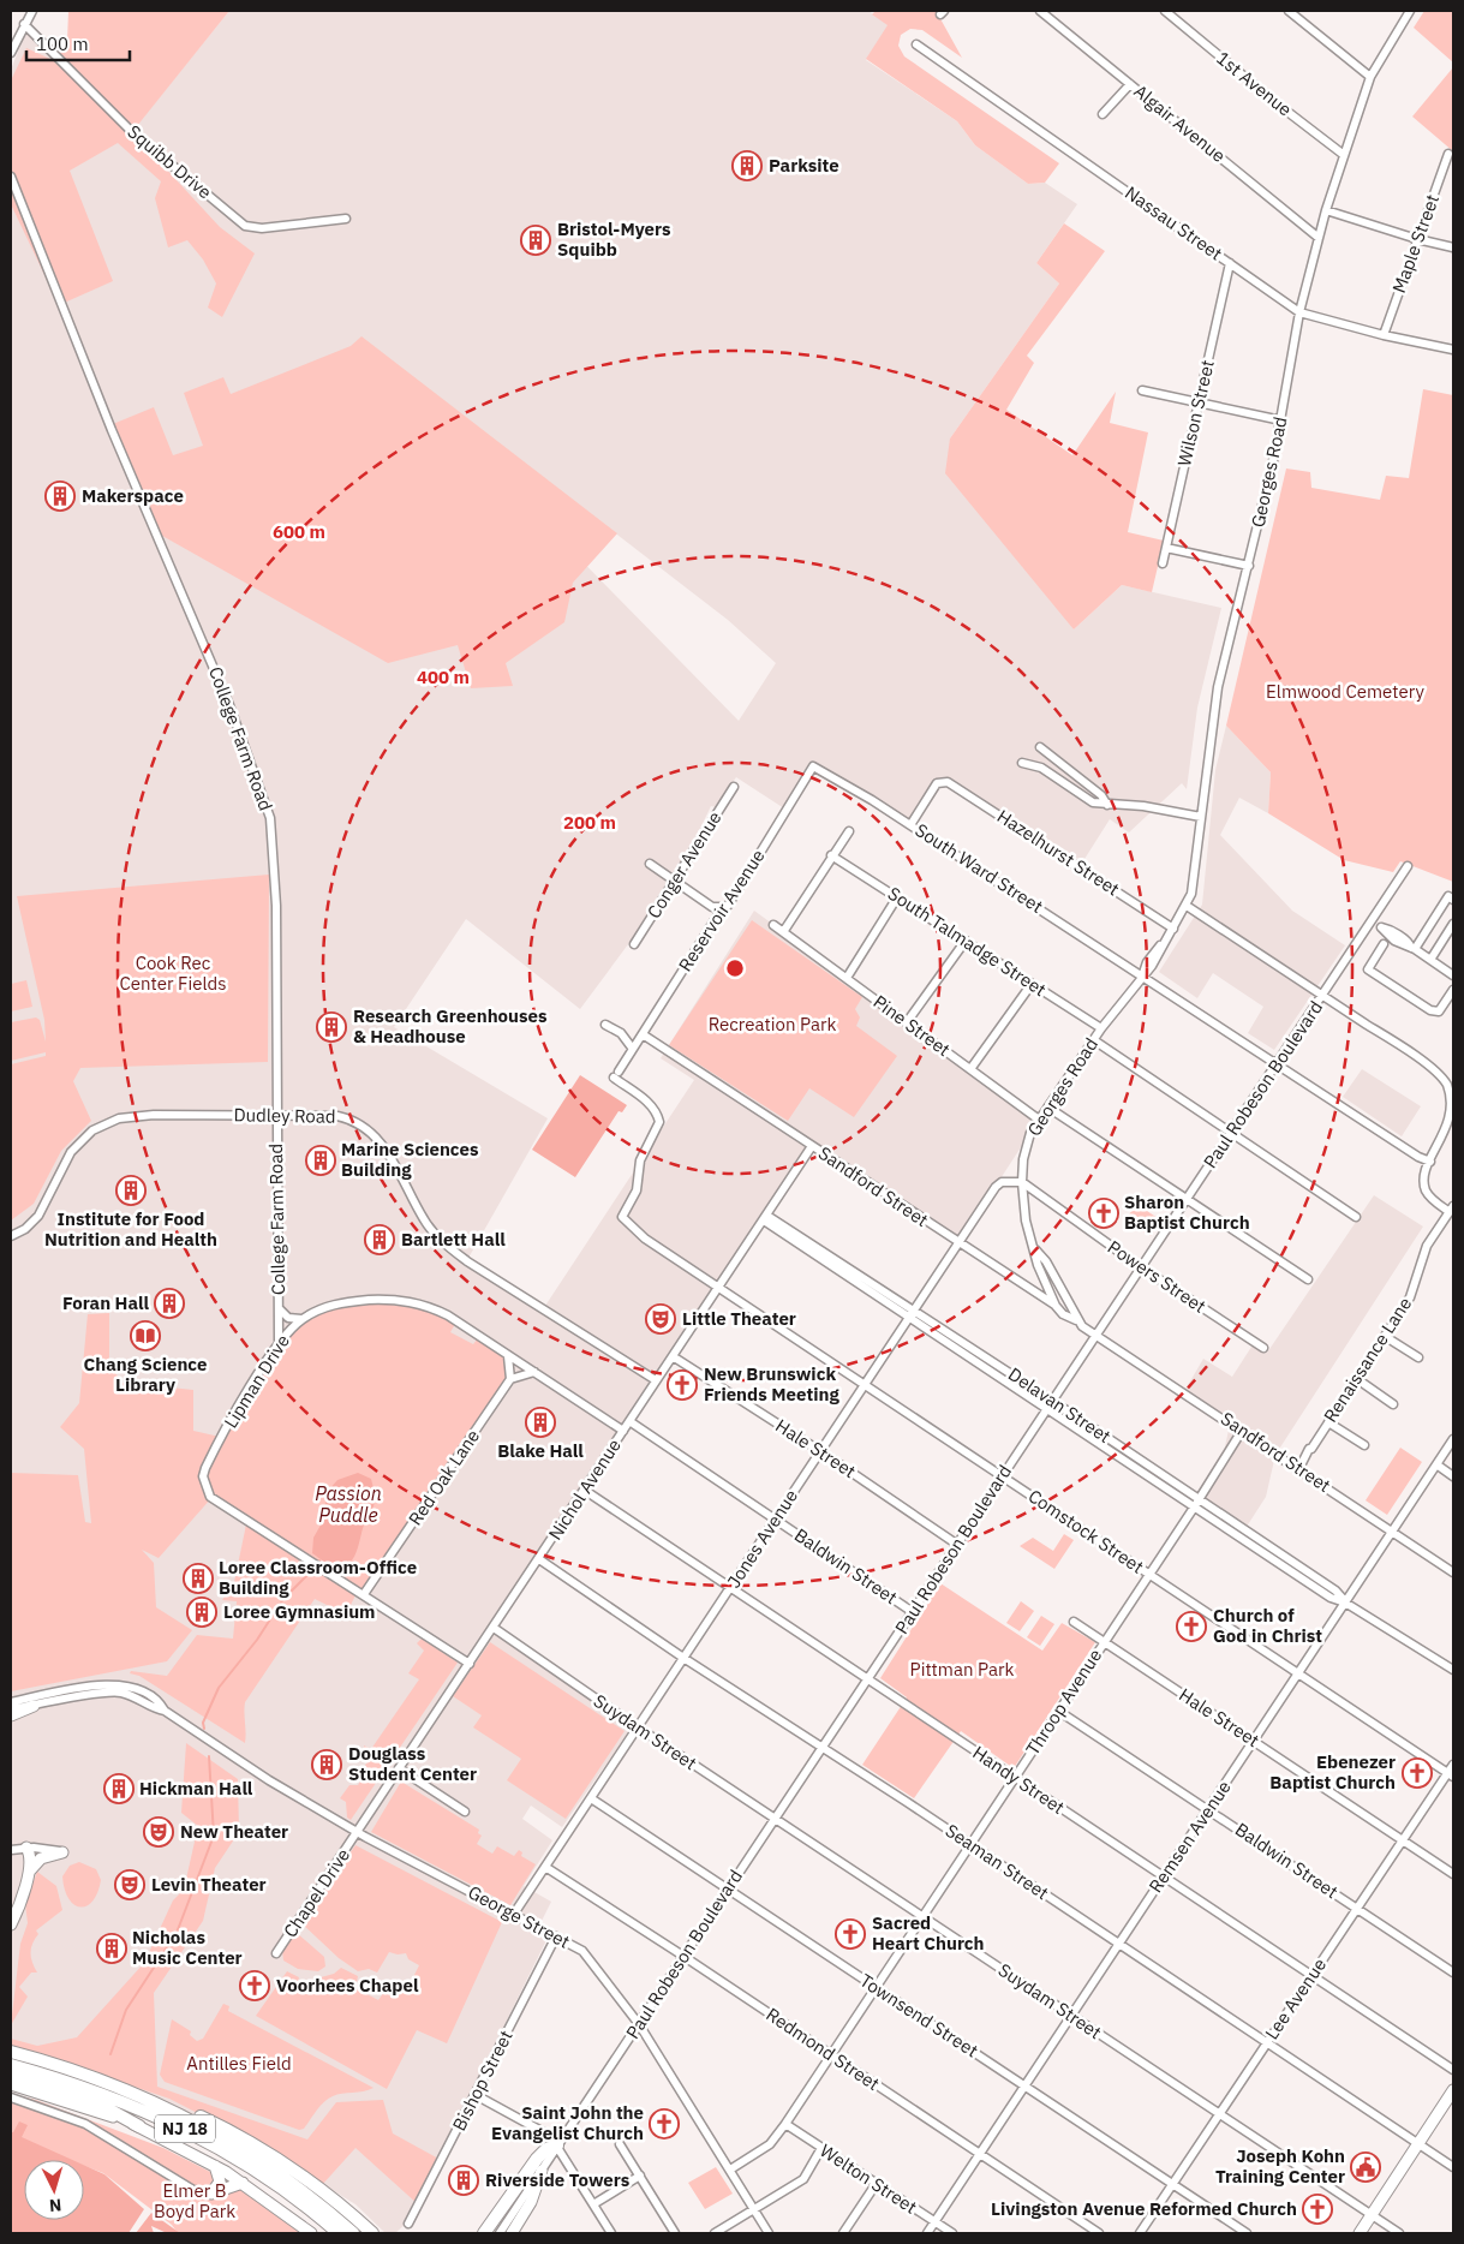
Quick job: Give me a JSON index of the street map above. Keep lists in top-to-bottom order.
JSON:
{
  "streets": {
    "highway": ["NJ 18"],
    "street": [
      "1st Avenue",
      "Algair Avenue",
      "Squibb Drive",
      "Nassau Street",
      "Maple Street",
      "Wilson Street",
      "Georges Road",
      "College Farm Road",
      "Hazelhurst Street",
      "Conger Avenue",
      "South Ward Street",
      "Reservoir Avenue",
      "South Talmadge Street",
      "Pine Street",
      "Paul Robeson Boulevard",
      "Dudley Road",
      "Sandford Street",
      "Powers Street",
      "Renaissance Lane",
      "Lipman Drive",
      "Delavan Street",
      "Hale Street",
      "Red Oak Lane",
      "Nichol Avenue",
      "Comstock Street",
      "Jones Avenue",
      "Baldwin Street",
      "Throop Avenue",
      "Suydam Street",
      "Handy Street",
      "Remsen Avenue",
      "Seaman Street",
      "Chapel Drive",
      "George Street",
      "Lee Avenue",
      "Townsend Street",
      "Redmond Street",
      "Bishop Street",
      "Welton Street"
    ]
  },
  "crossings": [
    ["1st Avenue", "Georges Road"],
    ["Algair Avenue", "Georges Road"],
    ["Nassau Street", "Maple Street"],
    ["Nassau Street", "Wilson Street"],
    ["Nassau Street", "Georges Road"],
    ["Georges Road", "Hazelhurst Street"],
    ["Georges Road", "South Ward Street"],
    ["Georges Road", "South Talmadge Street"],
    ["Georges Road", "Pine Street"],
    ["Georges Road", "Paul Robeson Boulevard"],
    ["Georges Road", "Sandford Street"],
    ["Georges Road", "Powers Street"],
    ["Georges Road", "Jones Avenue"],
    ["College Farm Road", "Dudley Road"],
    ["College Farm Road", "Lipman Drive"],
    ["Hazelhurst Street", "South Ward Street"],
    ["South Ward Street", "Reservoir Avenue"],
    ["South Ward Street", "Paul Robeson Boulevard"],
    ["Reservoir Avenue", "Sandford Street"],
    ["Reservoir Avenue", "Comstock Street"],
    ["Paul Robeson Boulevard", "Sandford Street"],
    ["Paul Robeson Boulevard", "Powers Street"],
    ["Paul Robeson Boulevard", "Delavan Street"],
    ["Paul Robeson Boulevard", "Hale Street"],
    ["Paul Robeson Boulevard", "Comstock Street"],
    ["Paul Robeson Boulevard", "Baldwin Street"],
    ["Paul Robeson Boulevard", "Suydam Street"],
    ["Paul Robeson Boulevard", "Handy Street"],
    ["Paul Robeson Boulevard", "Seaman Street"],
    ["Paul Robeson Boulevard", "George Street"],
    ["Paul Robeson Boulevard", "Townsend Street"],
    ["Paul Robeson Boulevard", "Redmond Street"],
    ["Dudley Road", "Nichol Avenue"],
    ["Sandford Street", "Renaissance Lane"],
    ["Sandford Street", "Nichol Avenue"],
    ["Sandford Street", "Jones Avenue"],
    ["Sandford Street", "Throop Avenue"],
    ["Sandford Street", "Remsen Avenue"],
    ["Powers Street", "Jones Avenue"],
    ["Lipman Drive", "Red Oak Lane"],
    ["Lipman Drive", "Nichol Avenue"],
    ["Delavan Street", "Nichol Avenue"],
    ["Delavan Street", "Jones Avenue"],
    ["Delavan Street", "Throop Avenue"],
    ["Delavan Street", "Remsen Avenue"],
    ["Hale Street", "Nichol Avenue"],
    ["Hale Street", "Jones Avenue"],
    ["Hale Street", "Throop Avenue"],
    ["Hale Street", "Remsen Avenue"],
    ["Hale Street", "Lee Avenue"],
    ["Nichol Avenue", "Comstock Street"],
    ["Nichol Avenue", "Baldwin Street"],
    ["Nichol Avenue", "Suydam Street"],
    ["Nichol Avenue", "Handy Street"],
    ["Nichol Avenue", "Seaman Street"],
    ["Nichol Avenue", "Chapel Drive"],
    ["Nichol Avenue", "George Street"],
    ["Comstock Street", "Jones Avenue"],
    ["Comstock Street", "Throop Avenue"],
    ["Comstock Street", "Remsen Avenue"],
    ["Comstock Street", "Lee Avenue"],
    ["Jones Avenue", "Baldwin Street"],
    ["Jones Avenue", "Suydam Street"],
    ["Jones Avenue", "Handy Street"],
    ["Jones Avenue", "Seaman Street"],
    ["Jones Avenue", "George Street"],
    ["Jones Avenue", "Townsend Street"],
    ["Jones Avenue", "Redmond Street"],
    ["Baldwin Street", "Throop Avenue"],
    ["Baldwin Street", "Remsen Avenue"],
    ["Baldwin Street", "Lee Avenue"],
    ["Throop Avenue", "Suydam Street"],
    ["Throop Avenue", "Handy Street"],
    ["Throop Avenue", "Seaman Street"],
    ["Throop Avenue", "George Street"],
    ["Throop Avenue", "Townsend Street"],
    ["Throop Avenue", "Redmond Street"],
    ["Throop Avenue", "Welton Street"],
    ["Suydam Street", "Remsen Avenue"],
    ["Suydam Street", "Lee Avenue"],
    ["Handy Street", "Remsen Avenue"],
    ["Handy Street", "Lee Avenue"],
    ["Remsen Avenue", "Seaman Street"],
    ["Remsen Avenue", "Townsend Street"],
    ["Remsen Avenue", "Redmond Street"],
    ["Remsen Avenue", "Welton Street"],
    ["Seaman Street", "Lee Avenue"],
    ["Chapel Drive", "George Street"],
    ["George Street", "Bishop Street"],
    ["Lee Avenue", "Townsend Street"]
  ],
  "water": ["Passion Puddle"],
  "parks": [
    "Elmwood Cemetery",
    "Cook Rec Center Fields",
    "Recreation Park",
    "Pittman Park",
    "Antilles Field",
    "Elmer B Boyd Park"
  ],
  "places": {
    "building": [
      "Parksite",
      "Bristol-Myers Squibb",
      "Makerspace",
      "Research Greenhouses & Headhouse",
      "Marine Sciences Building",
      "Institute for Food Nutrition and Health",
      "Bartlett Hall",
      "Foran Hall",
      "Blake Hall",
      "Loree Classroom-Office Building",
      "Loree Gymnasium",
      "Douglass Student Center",
      "Hickman Hall",
      "Nicholas Music Center",
      "Riverside Towers"
    ],
    "church": [
      "Sharon Baptist Church",
      "New Brunswick Friends Meeting",
      "Church of God in Christ",
      "Ebenezer Baptist Church",
      "Sacred Heart Church",
      "Voorhees Chapel",
      "Saint John the Evangelist Church",
      "Livingston Avenue Reformed Church"
    ],
    "theatre": ["Little Theater", "New Theater", "Levin Theater"],
    "library": ["Chang Science Library"],
    "public building": ["Joseph Kohn Training Center"]
  },
  "scale_bar": "100 m",
  "north": "bottom",
  "rings": ["600 m", "400 m", "200 m"]
}
